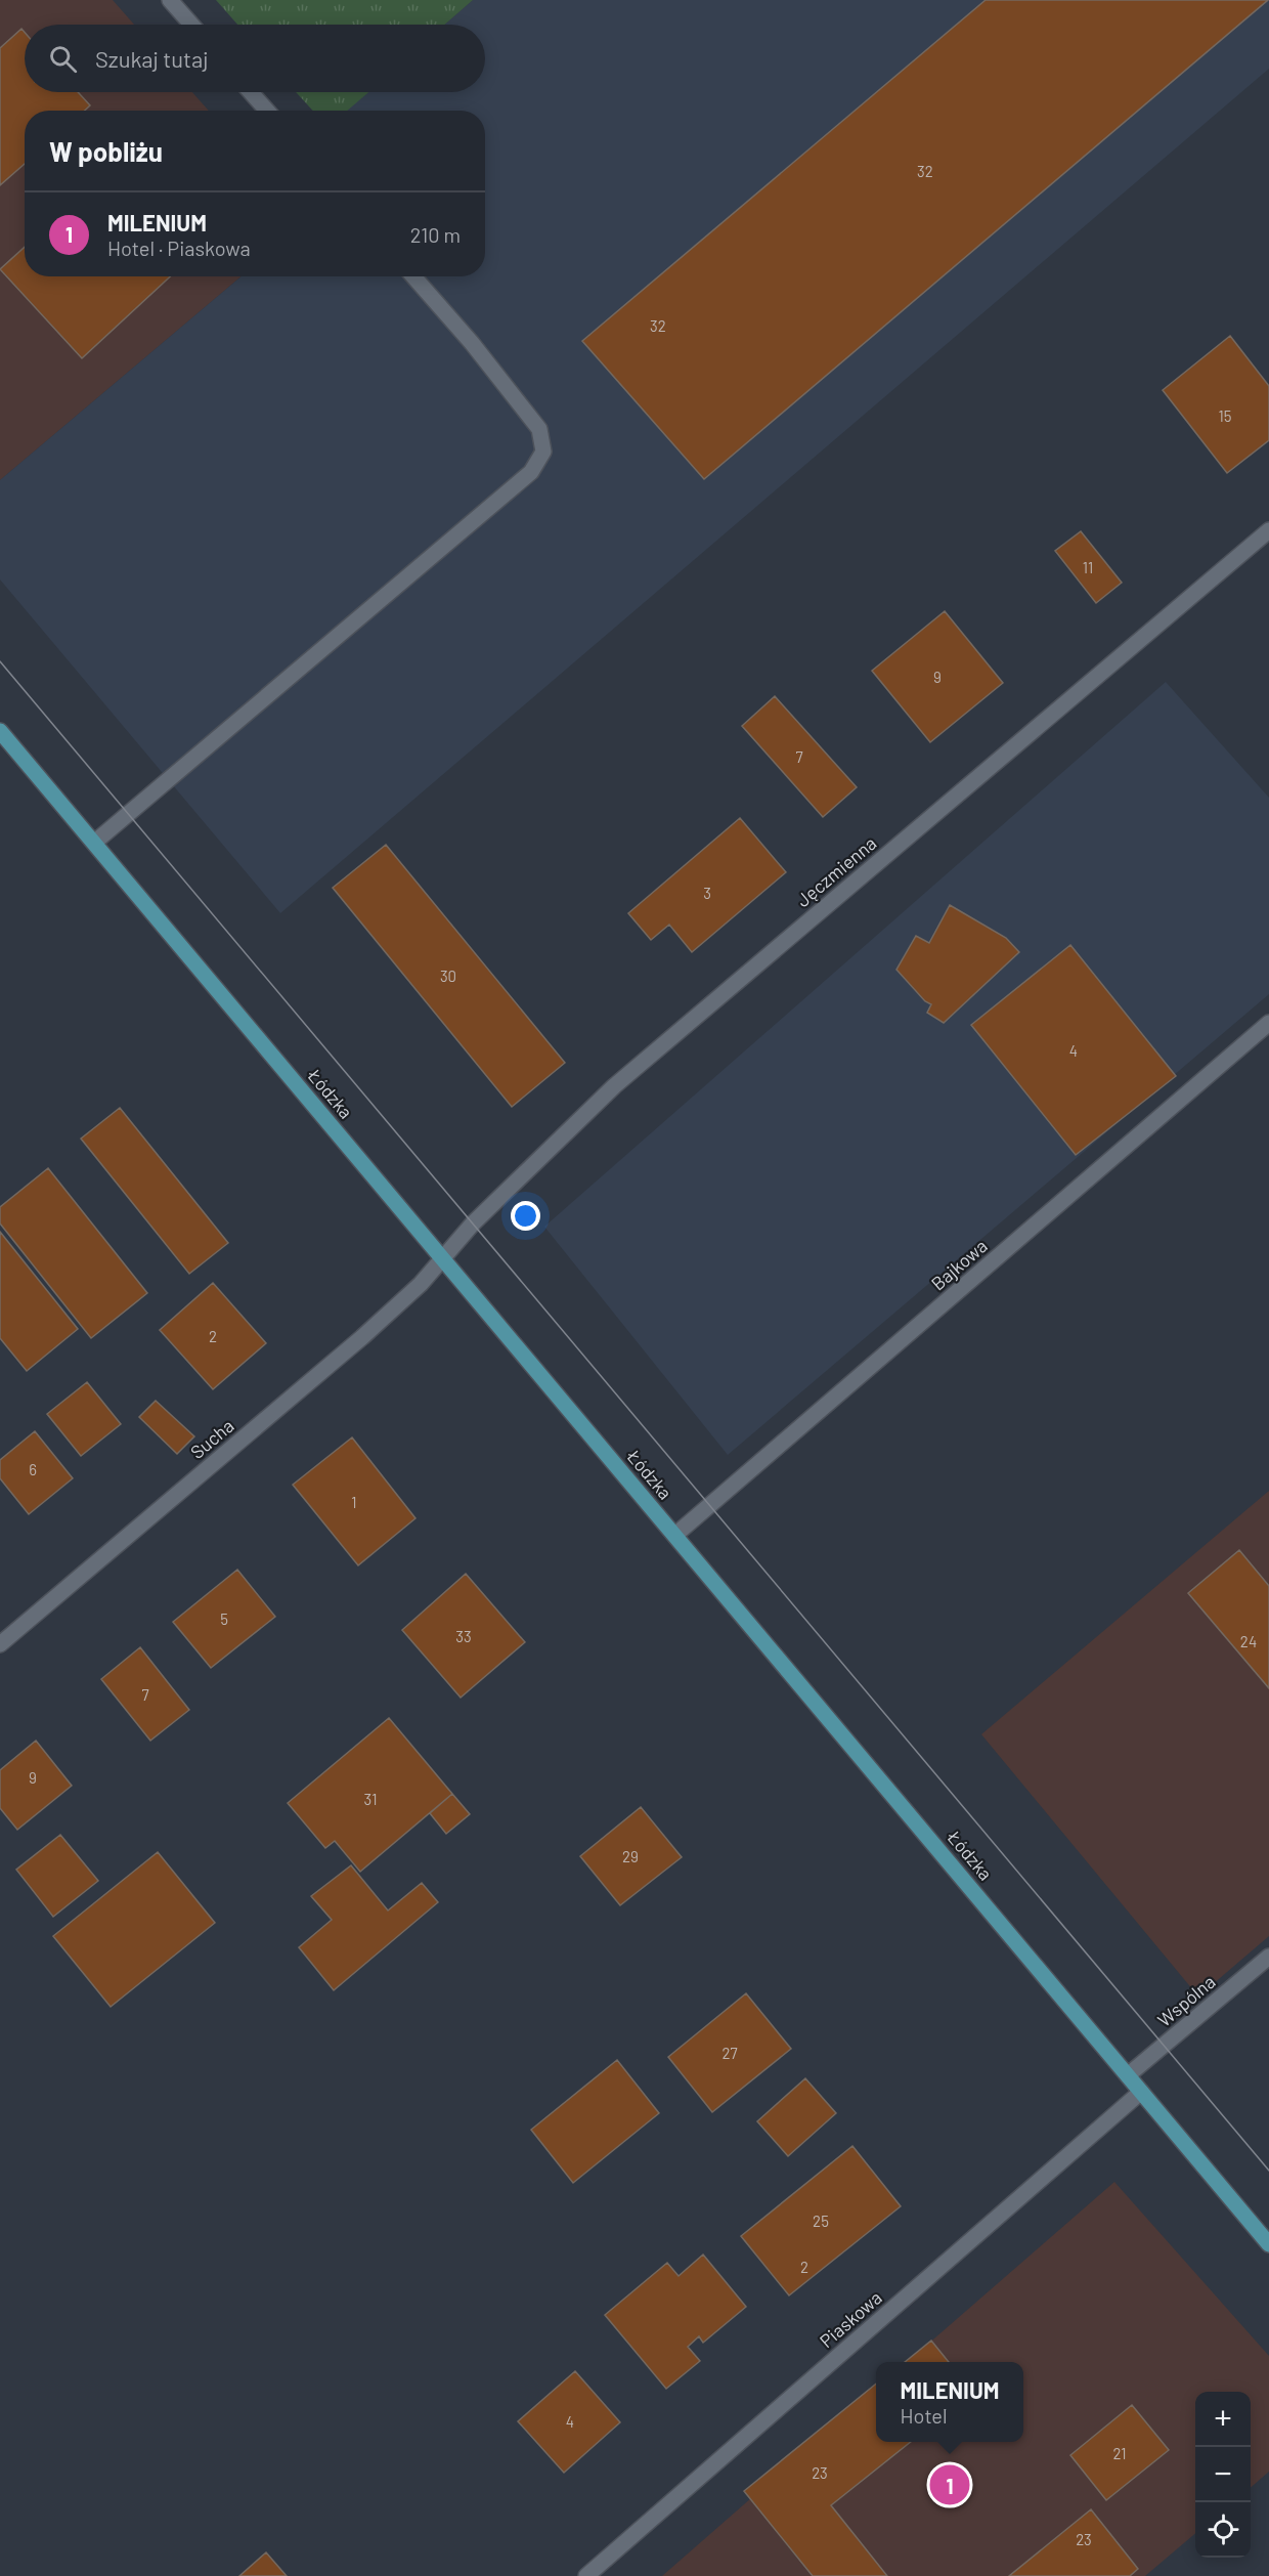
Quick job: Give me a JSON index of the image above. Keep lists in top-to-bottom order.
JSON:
{
  "streets": {
    "main road": ["Łódzka"],
    "street": [
      "Jęczmienna",
      "Bajkowa",
      "Sucha",
      "Wspólna",
      "Piaskowa"
    ]
  },
  "crossings": [
    ["Jęczmienna", "Łódzka"],
    ["Jęczmienna", "Sucha"],
    ["Łódzka", "Bajkowa"],
    ["Łódzka", "Sucha"],
    ["Łódzka", "Wspólna"],
    ["Łódzka", "Piaskowa"]
  ],
  "house_numbers": [
    "32",
    "32",
    "15",
    "11",
    "9",
    "7",
    "3",
    "30",
    "4",
    "2",
    "6",
    "1",
    "5",
    "33",
    "24",
    "7",
    "9",
    "31",
    "29",
    "27",
    "25",
    "2",
    "4",
    "21",
    "23",
    "23"
  ],
  "page": {
    "search": "Szukaj tutaj",
    "heading": "W pobliżu",
    "list": [
      {
        "mark": "1",
        "name": "MILENIUM",
        "note": "Hotel · Piaskowa",
        "value": "210 m"
      }
    ],
    "popup": ["MILENIUM", "Hotel"],
    "map_buttons": ["+", "−"],
    "pins": "1"
  }
}
